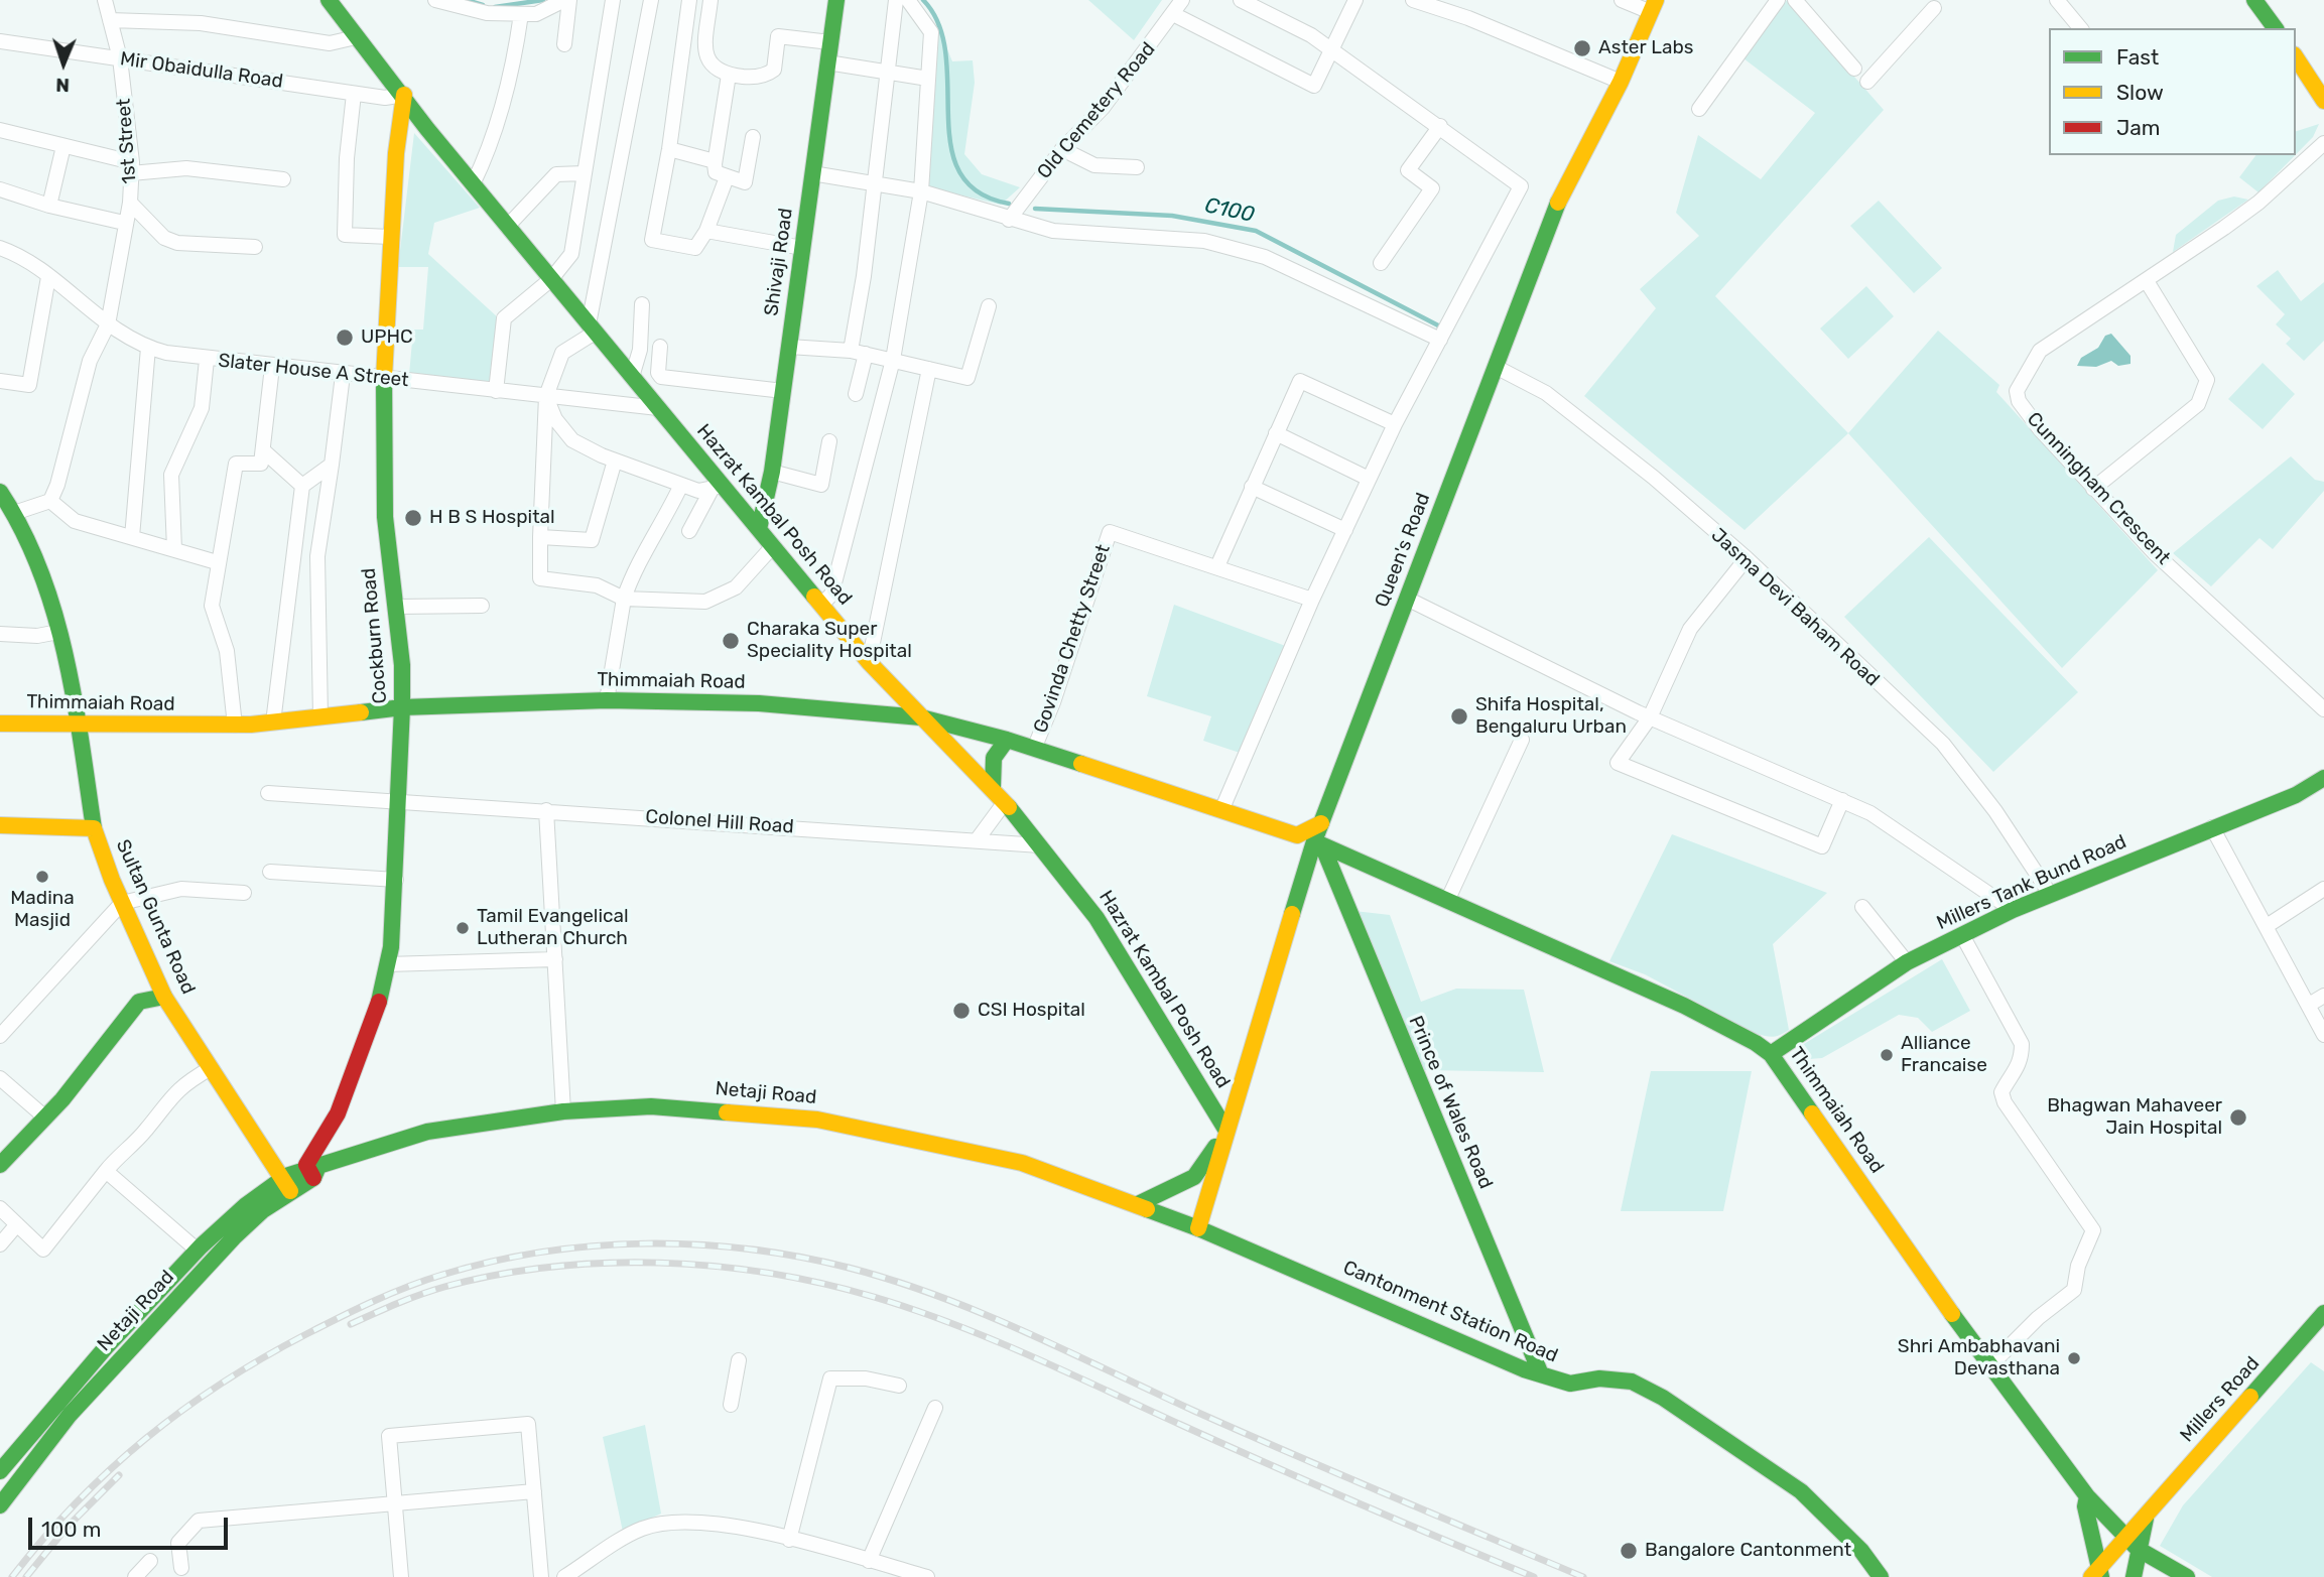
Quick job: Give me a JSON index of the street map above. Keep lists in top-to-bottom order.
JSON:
{
  "streets": {
    "street": [
      "Mir Obaidulla Road",
      "Old Cemetery Road",
      "1st Street",
      "Shivaji Road",
      "Slater House A Street",
      "Cunningham Crescent",
      "Hazrat Kambal Posh Road",
      "Queen's Road",
      "Jasma Devi Baham Road",
      "Cockburn Road",
      "Govinda Chetty Street",
      "Thimmaiah Road",
      "Colonel Hill Road",
      "Millers Tank Bund Road",
      "Sultan Gunta Road",
      "Netaji Road",
      "Prince of Wales Road",
      "Cantonment Station Road",
      "Millers Road"
    ]
  },
  "crossings": [
    ["Mir Obaidulla Road", "1st Street"],
    ["Mir Obaidulla Road", "Hazrat Kambal Posh Road"],
    ["Mir Obaidulla Road", "Cockburn Road"],
    ["1st Street", "Slater House A Street"],
    ["Shivaji Road", "Hazrat Kambal Posh Road"],
    ["Slater House A Street", "Hazrat Kambal Posh Road"],
    ["Slater House A Street", "Cockburn Road"],
    ["Hazrat Kambal Posh Road", "Queen's Road"],
    ["Hazrat Kambal Posh Road", "Cockburn Road"],
    ["Hazrat Kambal Posh Road", "Thimmaiah Road"],
    ["Hazrat Kambal Posh Road", "Colonel Hill Road"],
    ["Queen's Road", "Jasma Devi Baham Road"],
    ["Queen's Road", "Thimmaiah Road"],
    ["Queen's Road", "Netaji Road"],
    ["Queen's Road", "Prince of Wales Road"],
    ["Queen's Road", "Cantonment Station Road"],
    ["Jasma Devi Baham Road", "Millers Tank Bund Road"],
    ["Cockburn Road", "Thimmaiah Road"],
    ["Cockburn Road", "Colonel Hill Road"],
    ["Cockburn Road", "Netaji Road"],
    ["Govinda Chetty Street", "Thimmaiah Road"],
    ["Thimmaiah Road", "Millers Tank Bund Road"],
    ["Thimmaiah Road", "Sultan Gunta Road"],
    ["Thimmaiah Road", "Prince of Wales Road"],
    ["Thimmaiah Road", "Millers Road"],
    ["Sultan Gunta Road", "Netaji Road"],
    ["Netaji Road", "Cantonment Station Road"],
    ["Prince of Wales Road", "Cantonment Station Road"]
  ],
  "water": ["C100"],
  "places": [
    "Aster Labs",
    "UPHC",
    "H B S Hospital",
    "Charaka Super Speciality Hospital",
    "Shifa Hospital, Bengaluru Urban",
    "Madina Masjid",
    "Tamil Evangelical Lutheran Church",
    "CSI Hospital",
    "Alliance Francaise",
    "Bhagwan Mahaveer Jain Hospital",
    "Shri Ambabhavani Devasthana",
    "Bangalore Cantonment"
  ],
  "legend": ["Fast", "Slow", "Jam"],
  "scale_bar": "100 m",
  "north": "bottom"
}
